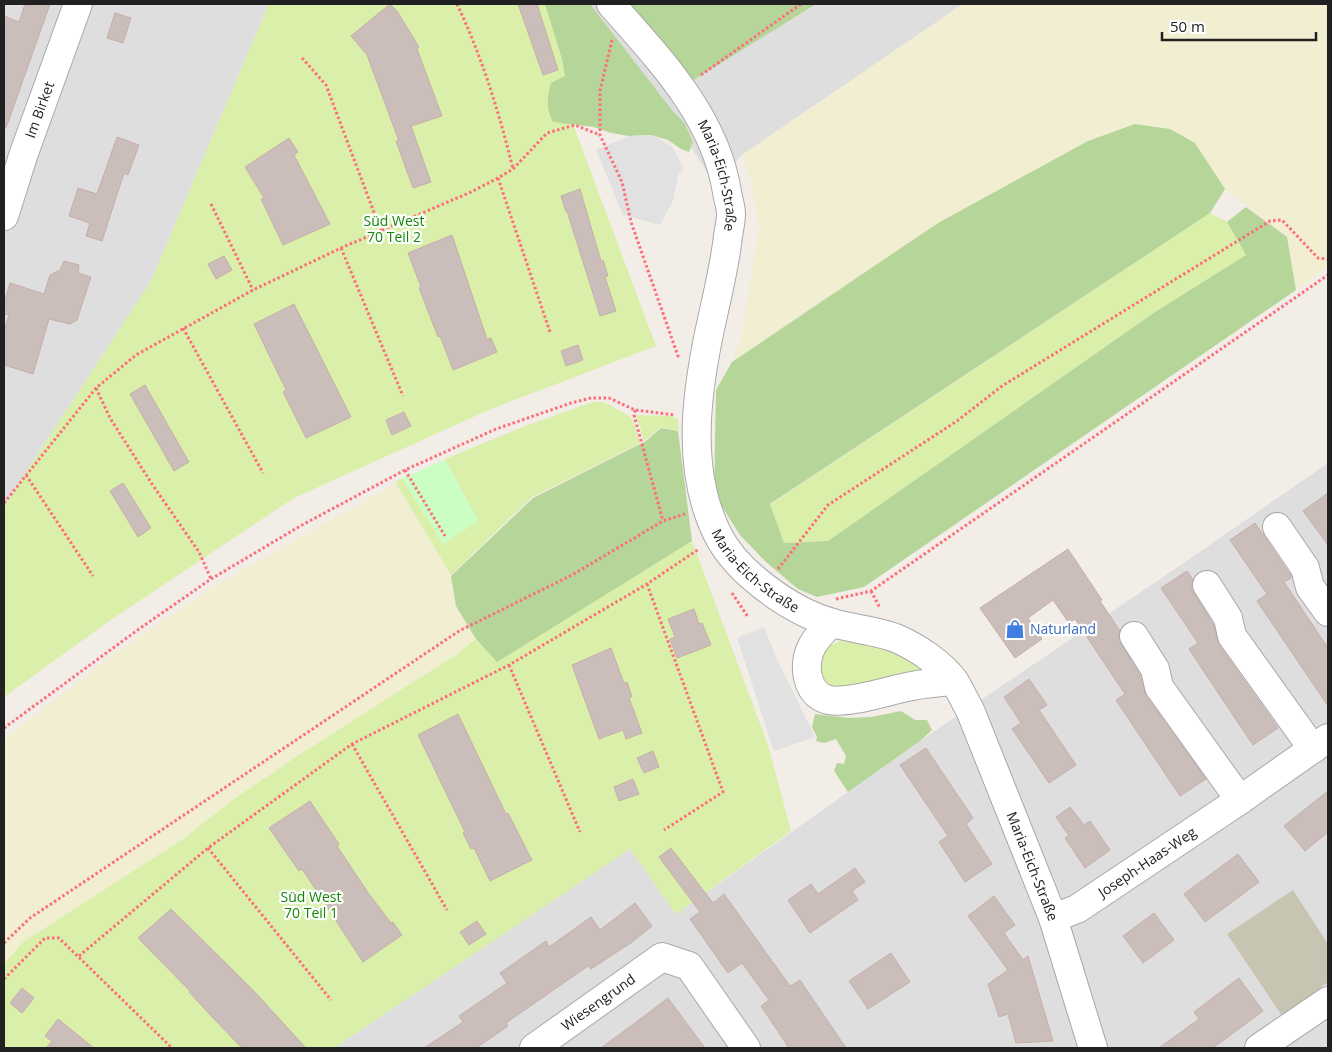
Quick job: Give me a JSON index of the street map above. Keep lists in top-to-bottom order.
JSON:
{
  "streets": {
    "street": [
      "Im Birket",
      "Maria-Eich-Straße",
      "Joseph-Haas-Weg",
      "Wiesengrund"
    ]
  },
  "crossings": [
    ["Maria-Eich-Straße", "Joseph-Haas-Weg"]
  ],
  "parks": ["Süd West 70 Teil 2", "Süd West 70 Teil 1"],
  "places": {
    "shop": ["Naturland"]
  },
  "scale_bar": "50 m"
}
